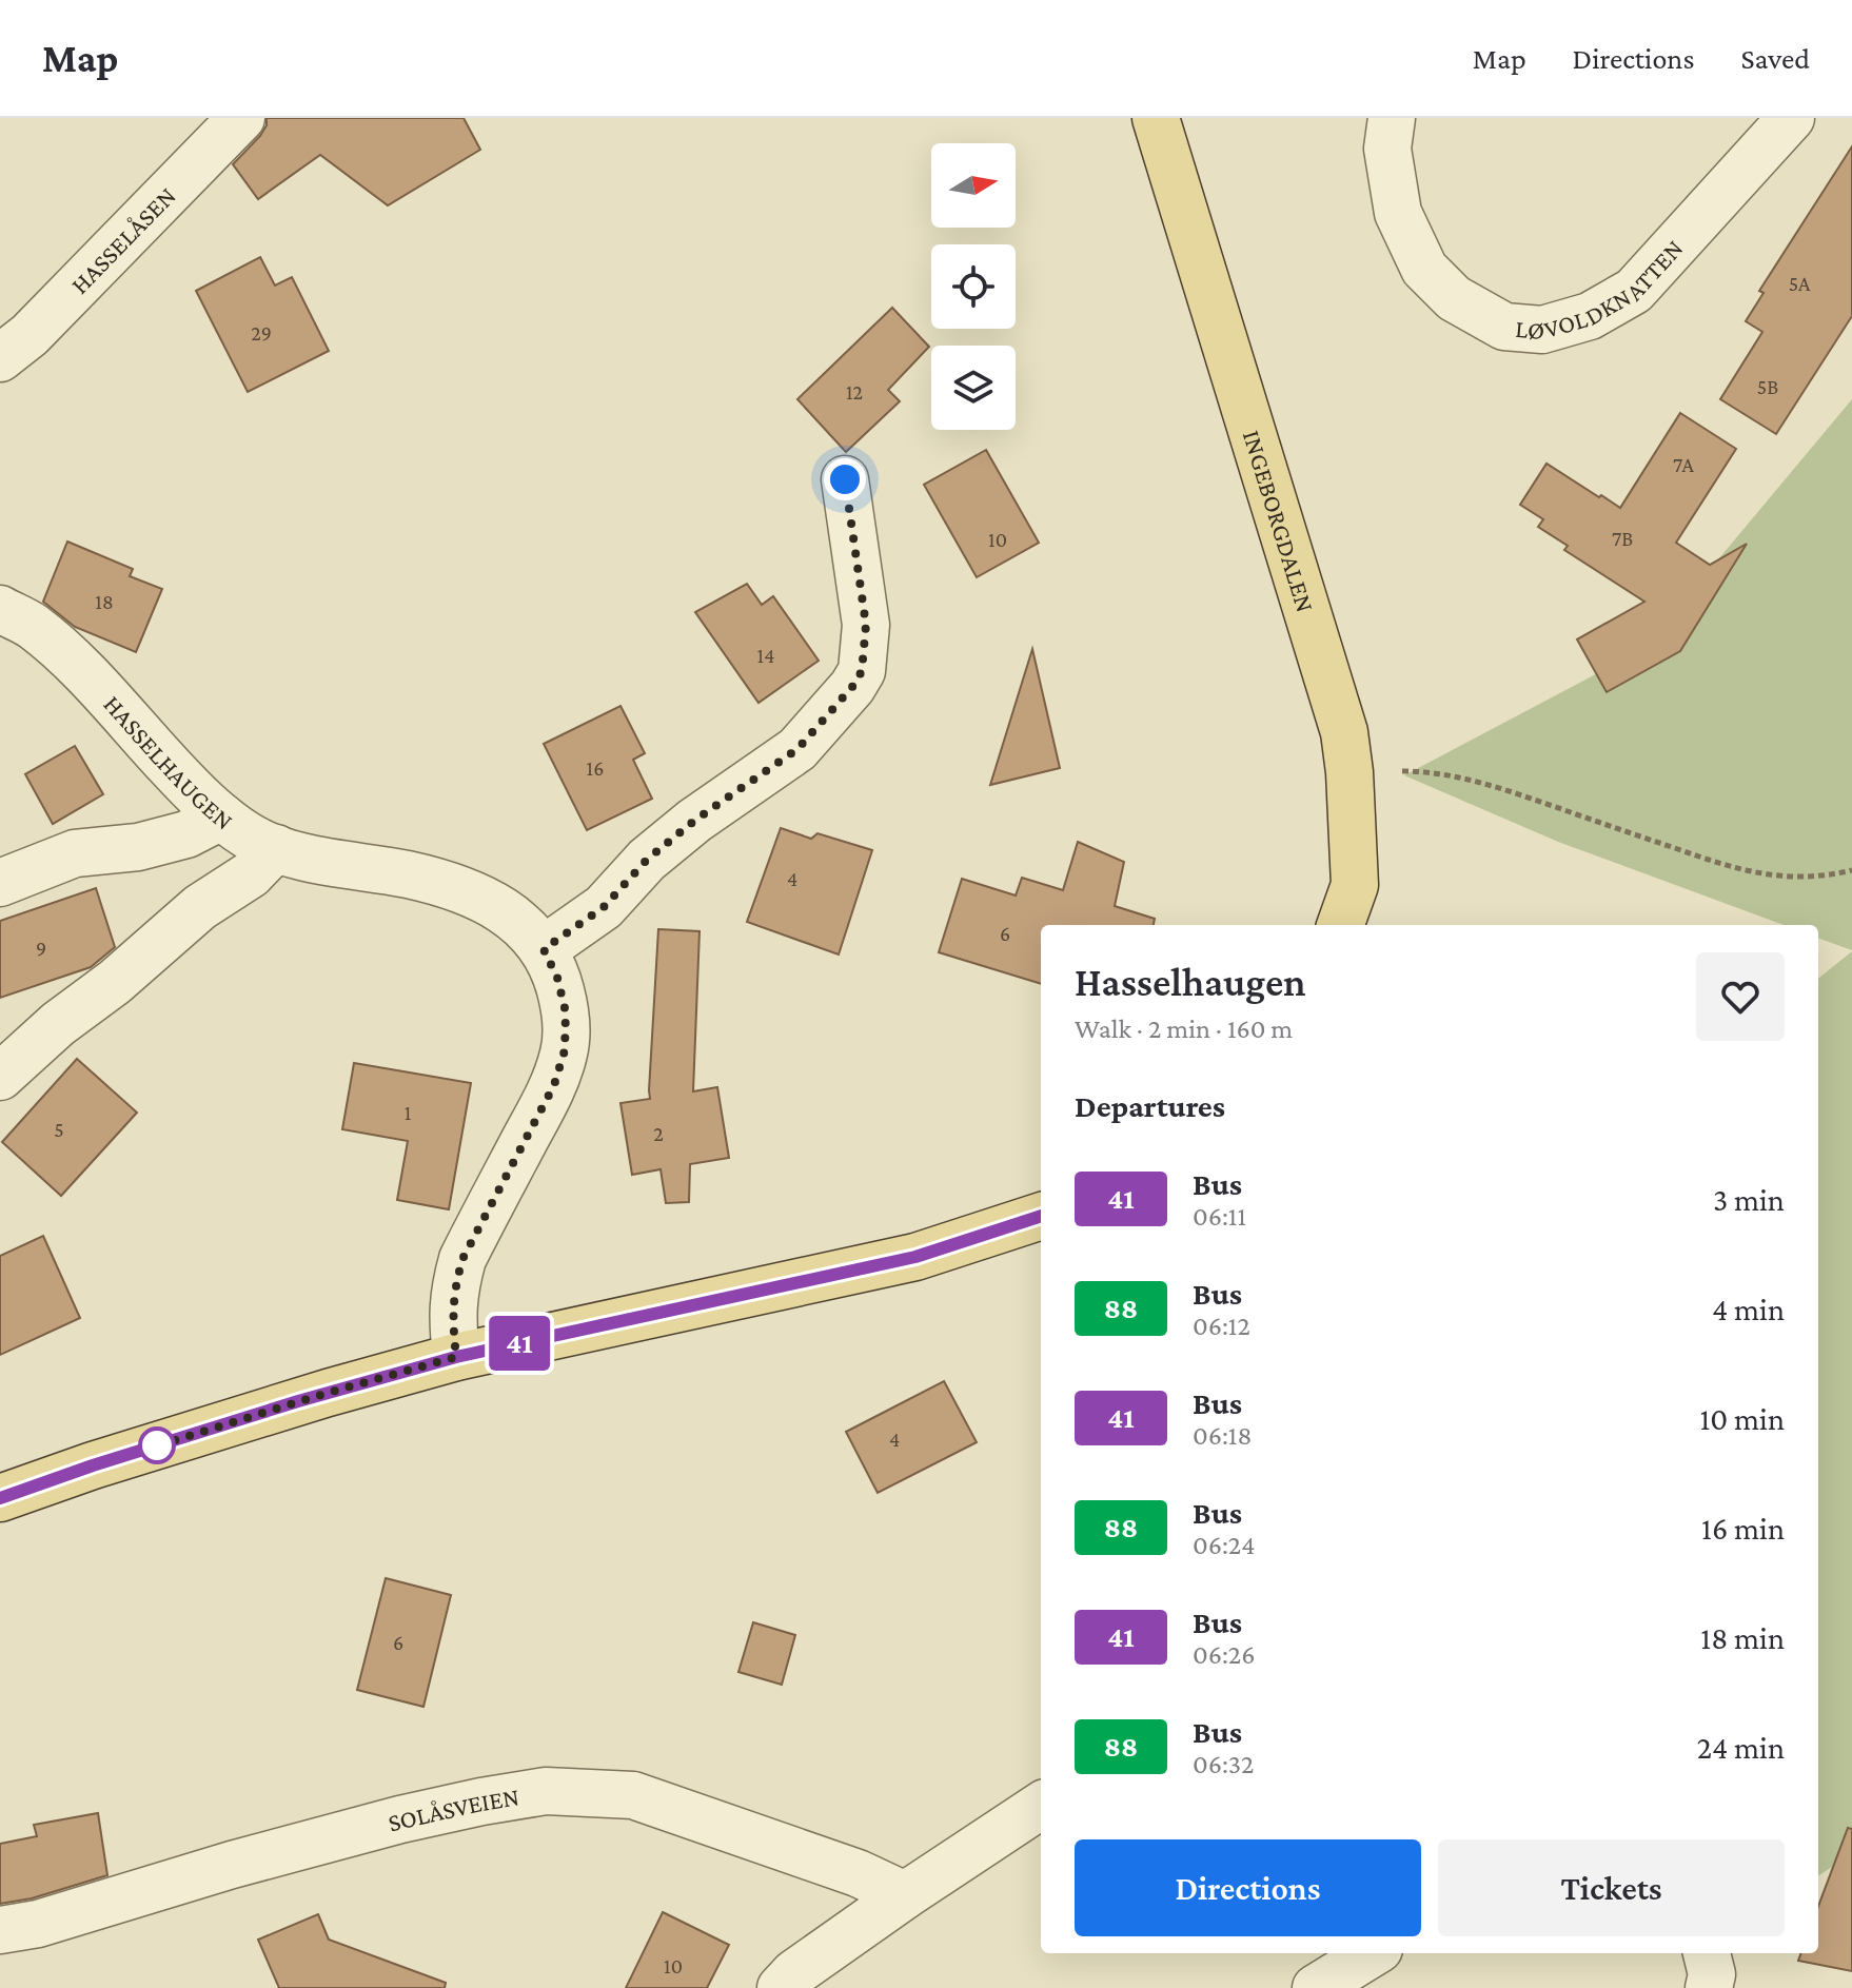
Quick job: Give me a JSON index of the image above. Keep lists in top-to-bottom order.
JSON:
{
  "streets": {
    "main road": ["INGEBORGDALEN"],
    "street": [
      "HASSELÅSEN",
      "LØVOLDKNATTEN",
      "HASSELHAUGEN",
      "SOLÅSVEIEN"
    ]
  },
  "lines": ["bus line 41"],
  "house_numbers": [
    "5A",
    "29",
    "5B",
    "12",
    "7A",
    "7B",
    "10",
    "18",
    "14",
    "16",
    "4",
    "6",
    "9",
    "1",
    "5",
    "2",
    "4",
    "6",
    "10"
  ],
  "north": "right",
  "page": {
    "header": "Map",
    "nav": ["Map", "Directions", "Saved"],
    "on_map": "41",
    "heading": [
      ["Hasselhaugen", "Walk · 2 min · 160 m"],
      "Departures"
    ],
    "list": [
      {
        "mark": "41",
        "name": "Bus",
        "note": "06:11",
        "value": "3 min"
      },
      {
        "mark": "88",
        "name": "Bus",
        "note": "06:12",
        "value": "4 min"
      },
      {
        "mark": "41",
        "name": "Bus",
        "note": "06:18",
        "value": "10 min"
      },
      {
        "mark": "88",
        "name": "Bus",
        "note": "06:24",
        "value": "16 min"
      },
      {
        "mark": "41",
        "name": "Bus",
        "note": "06:26",
        "value": "18 min"
      },
      {
        "mark": "88",
        "name": "Bus",
        "note": "06:32",
        "value": "24 min"
      }
    ],
    "buttons": ["Directions", "Tickets"]
  }
}
